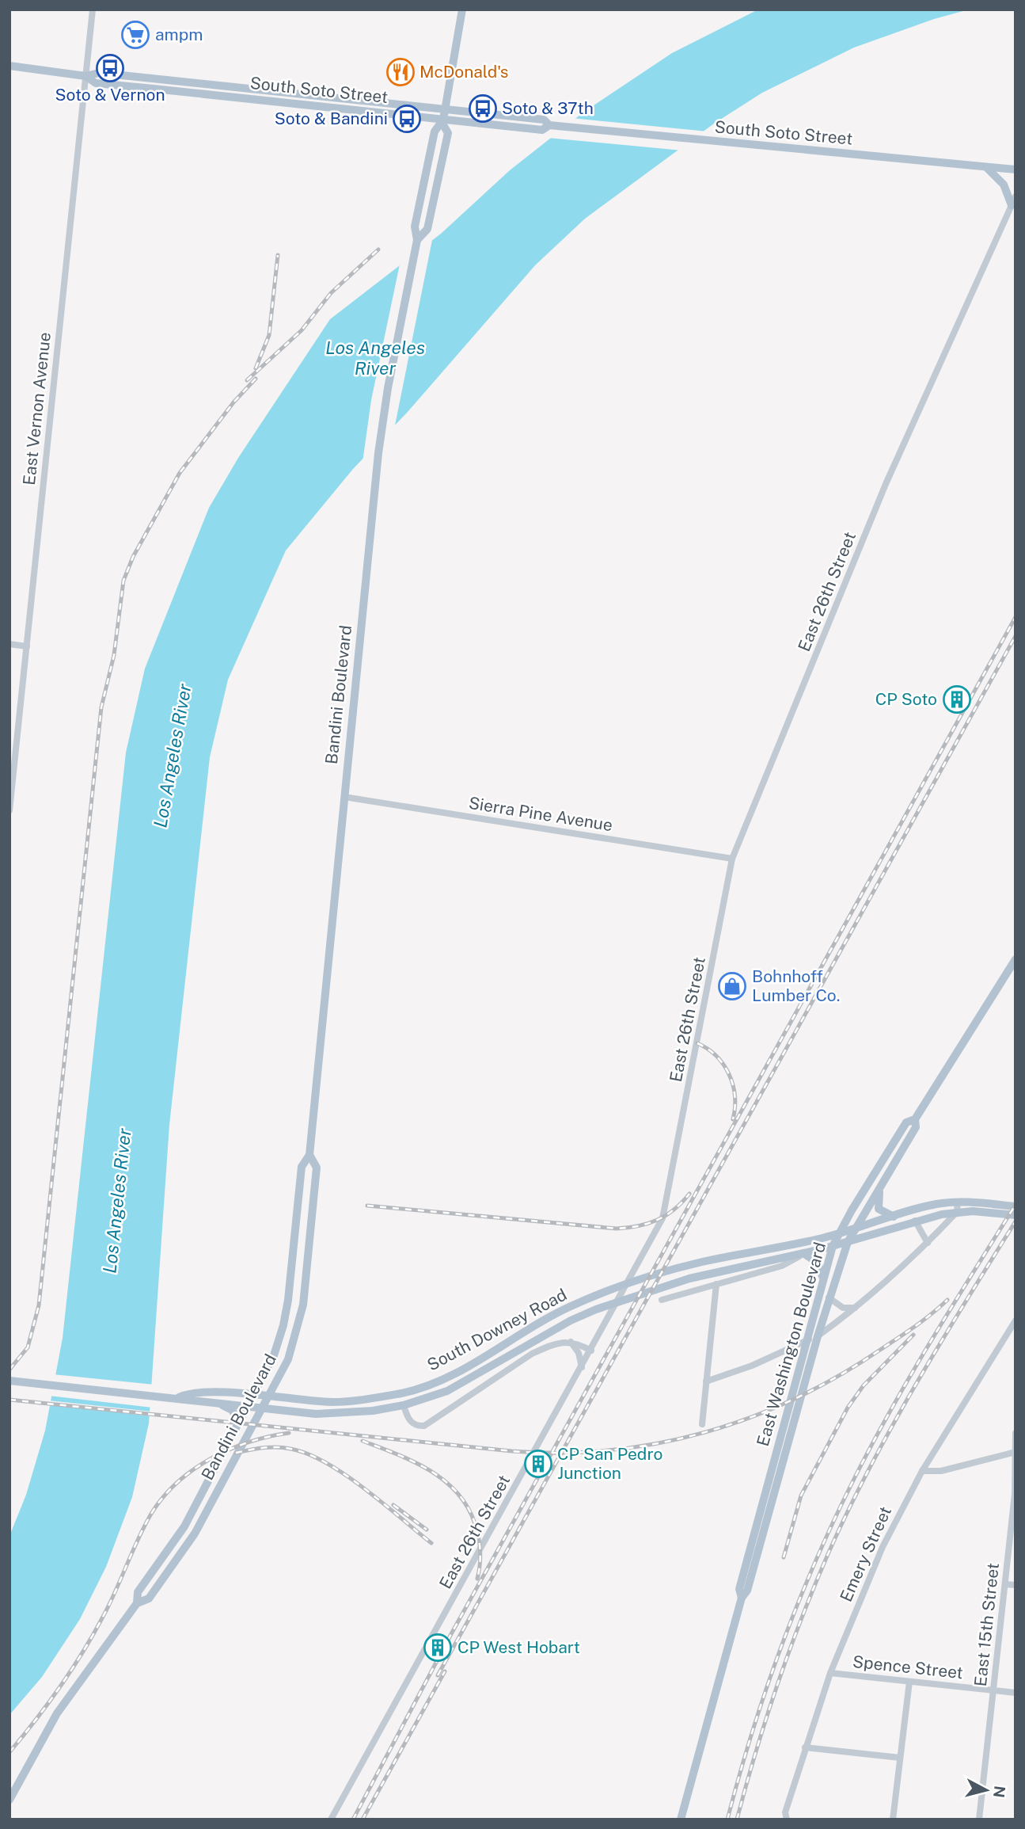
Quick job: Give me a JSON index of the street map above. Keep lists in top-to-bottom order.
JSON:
{
  "streets": {
    "main road": [
      "South Soto Street",
      "Bandini Boulevard",
      "South Downey Road",
      "East Washington Boulevard"
    ],
    "street": [
      "East Vernon Avenue",
      "East 26th Street",
      "Sierra Pine Avenue",
      "Emery Street",
      "East 15th Street",
      "Spence Street"
    ]
  },
  "crossings": [
    ["South Soto Street", "East Vernon Avenue"],
    ["South Soto Street", "Bandini Boulevard"],
    ["East 26th Street", "Sierra Pine Avenue"],
    ["Bandini Boulevard", "Sierra Pine Avenue"],
    ["Bandini Boulevard", "South Downey Road"],
    ["South Downey Road", "East Washington Boulevard"],
    ["Emery Street", "Spence Street"],
    ["East 15th Street", "Spence Street"]
  ],
  "water": ["Los Angeles River"],
  "places": {
    "supermarket": ["ampm"],
    "bus stop": ["Soto & Vernon", "Soto & 37th", "Soto & Bandini"],
    "restaurant": ["McDonald's"],
    "building": ["CP Soto", "CP San Pedro Junction", "CP West Hobart"],
    "shop": ["Bohnhoff Lumber Co."]
  },
  "north": "right"
}
